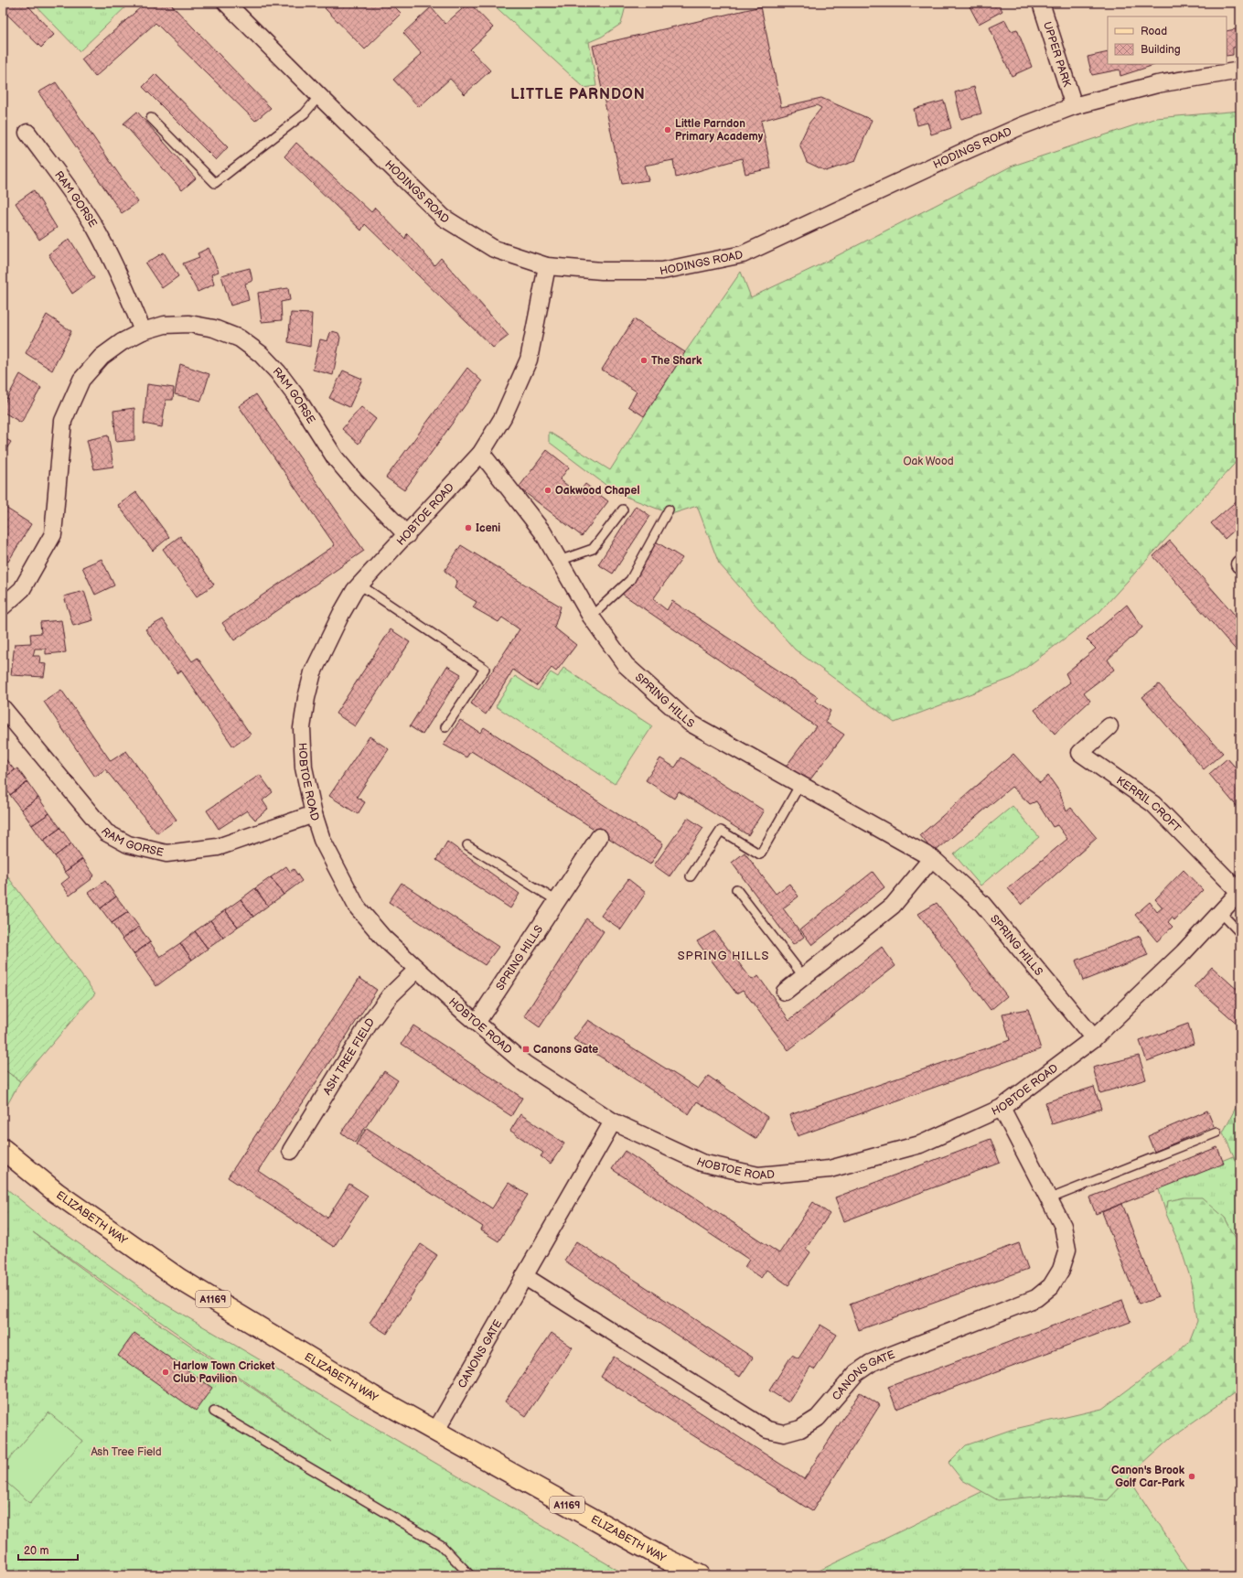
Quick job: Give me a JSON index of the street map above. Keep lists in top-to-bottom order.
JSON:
{
  "streets": {
    "main road": ["ELIZABETH WAY", "A1169"],
    "street": [
      "UPPER PARK",
      "HODINGS ROAD",
      "RAM GORSE",
      "HOBTOE ROAD",
      "SPRING HILLS",
      "KERRIL CROFT",
      "ASH TREE FIELD",
      "CANONS GATE"
    ]
  },
  "crossings": [
    ["UPPER PARK", "HODINGS ROAD"],
    ["HODINGS ROAD", "HOBTOE ROAD"],
    ["RAM GORSE", "HOBTOE ROAD"],
    ["HOBTOE ROAD", "SPRING HILLS"],
    ["HOBTOE ROAD", "KERRIL CROFT"],
    ["HOBTOE ROAD", "ASH TREE FIELD"],
    ["HOBTOE ROAD", "CANONS GATE"],
    ["ELIZABETH WAY", "CANONS GATE"]
  ],
  "districts": ["LITTLE PARNDON", "SPRING HILLS"],
  "parks": ["Oak Wood", "Ash Tree Field"],
  "places": {
    "other": [
      "Little Parndon Primary Academy",
      "The Shark",
      "Oakwood Chapel",
      "Iceni",
      "Harlow Town Cricket Club Pavilion",
      "Canon's Brook Golf Car-Park"
    ],
    "transit": ["Canons Gate"]
  },
  "legend": ["Road", "Building"],
  "scale_bar": "20 m"
}
